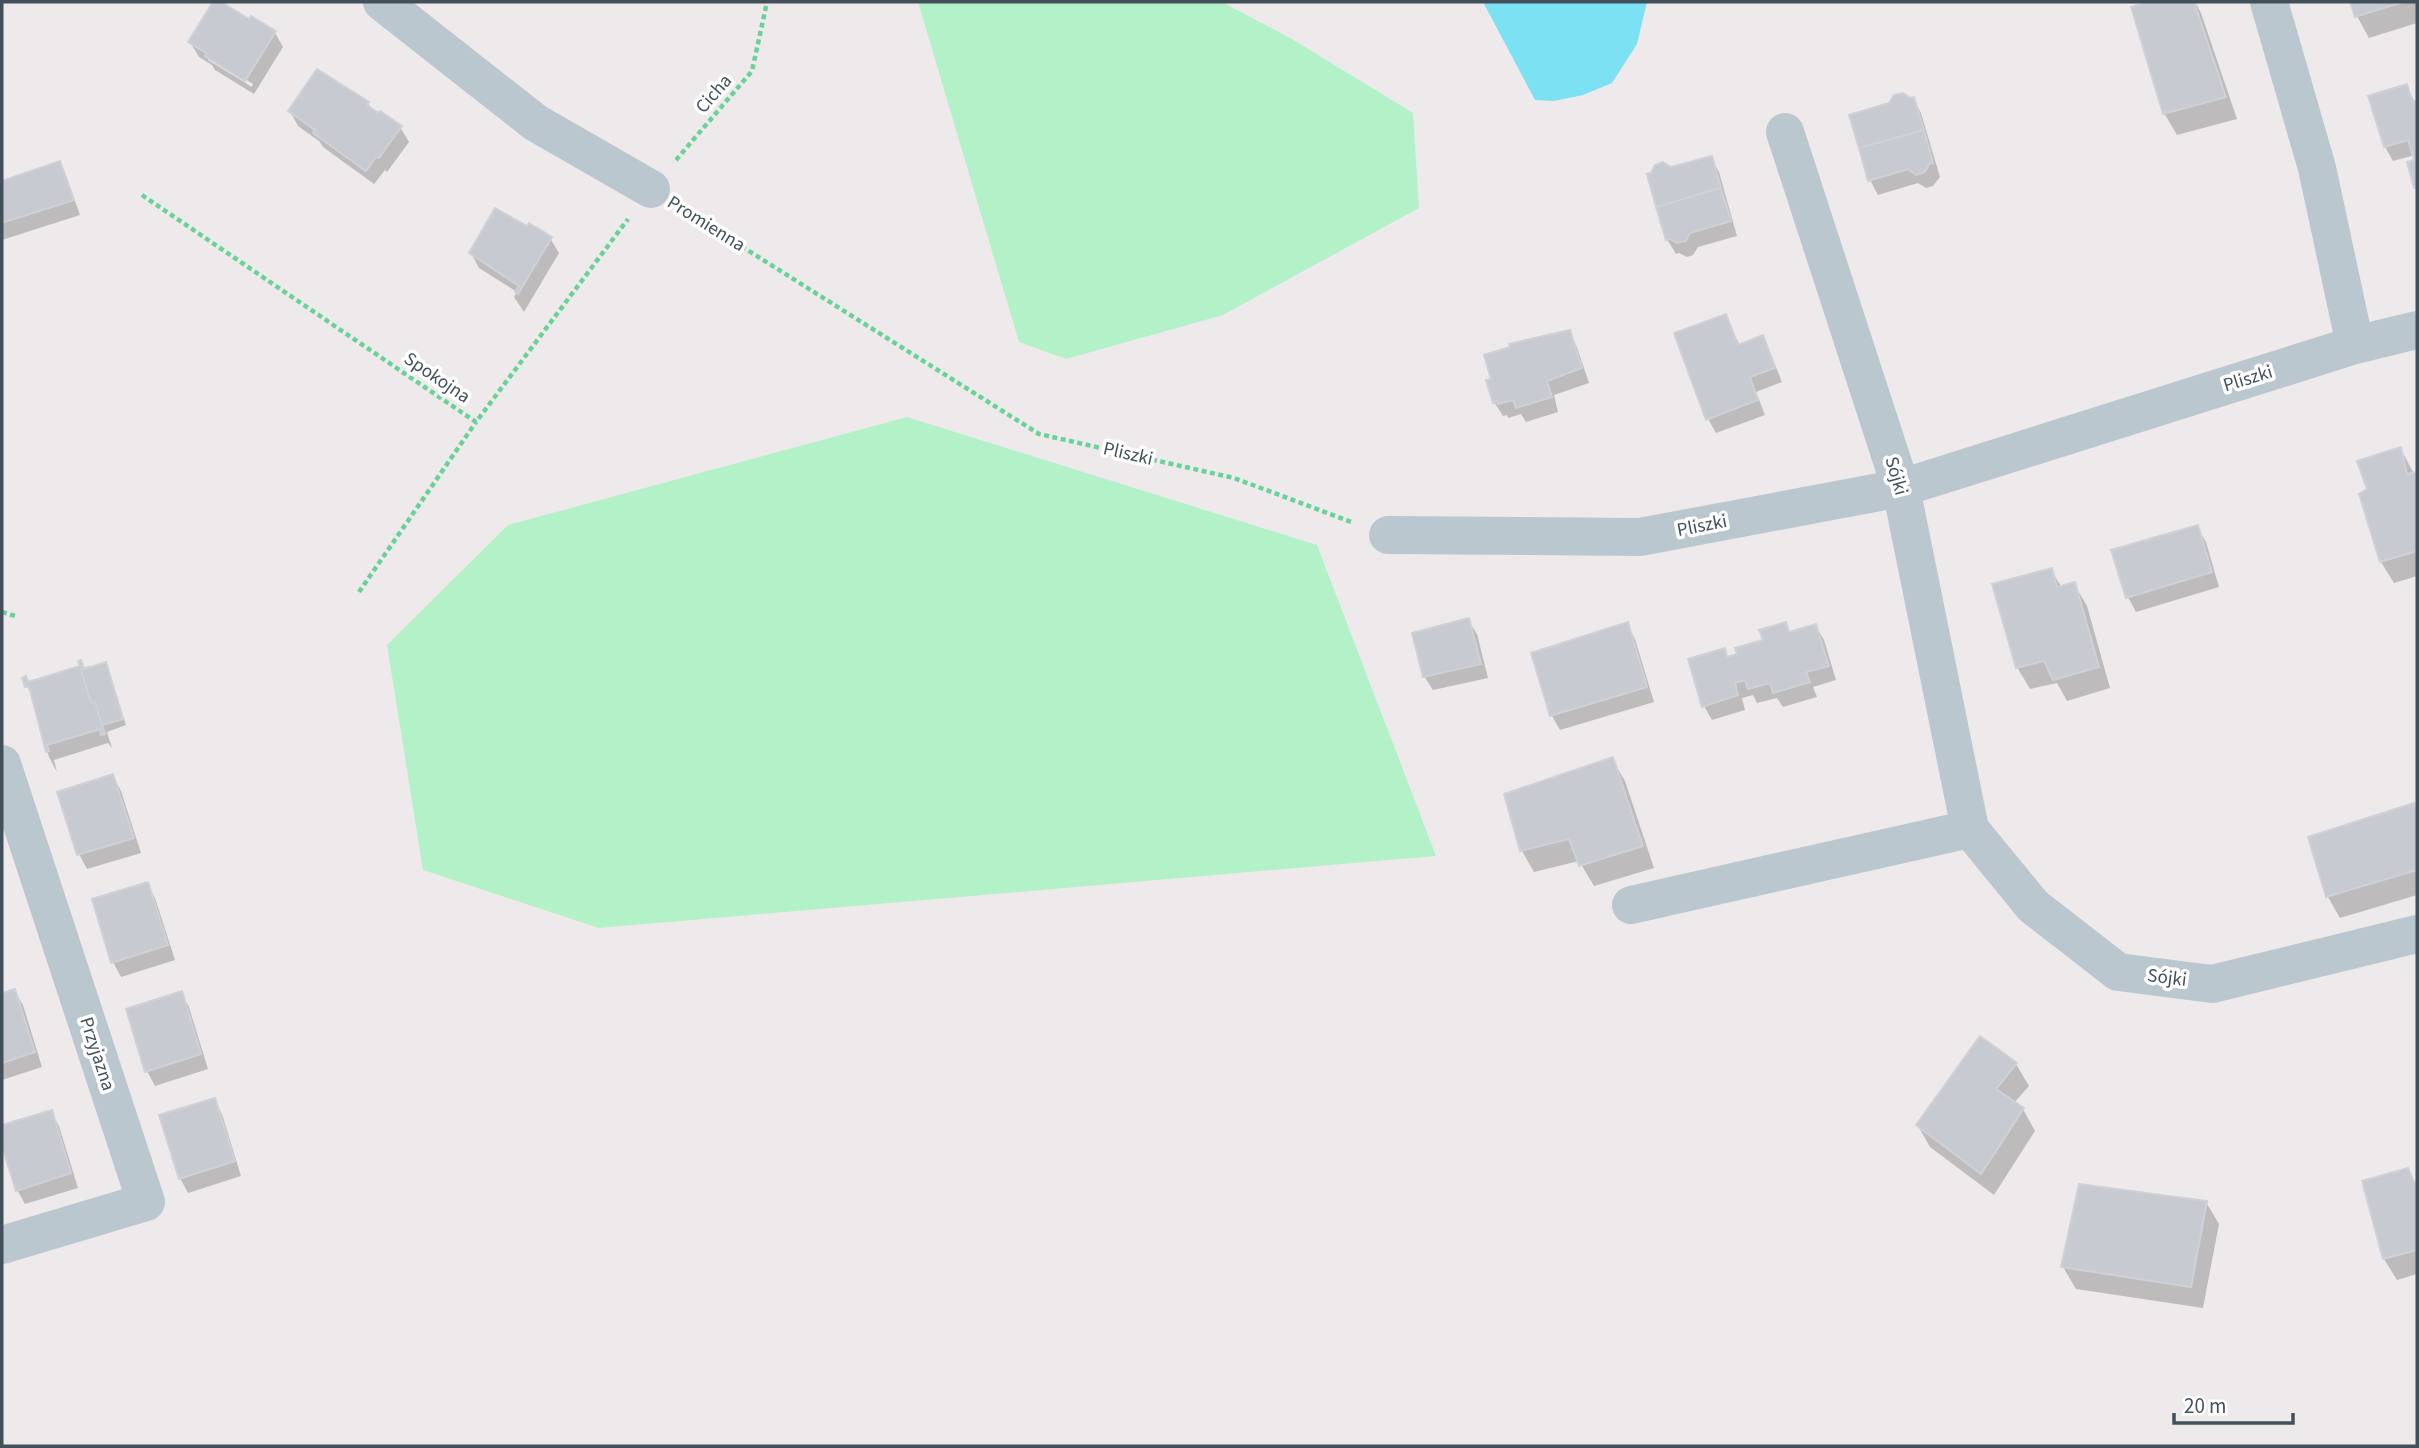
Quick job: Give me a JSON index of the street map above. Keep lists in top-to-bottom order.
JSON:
{
  "streets": {
    "street": [
      "Promienna",
      "Pliszki",
      "Sójki",
      "Przyjazna"
    ],
    "path": ["Cicha", "Spokojna"]
  },
  "crossings": [
    ["Cicha", "Promienna"],
    ["Cicha", "Spokojna"],
    ["Promienna", "Spokojna"],
    ["Promienna", "Pliszki"],
    ["Pliszki", "Sójki"]
  ],
  "scale_bar": "20 m"
}
